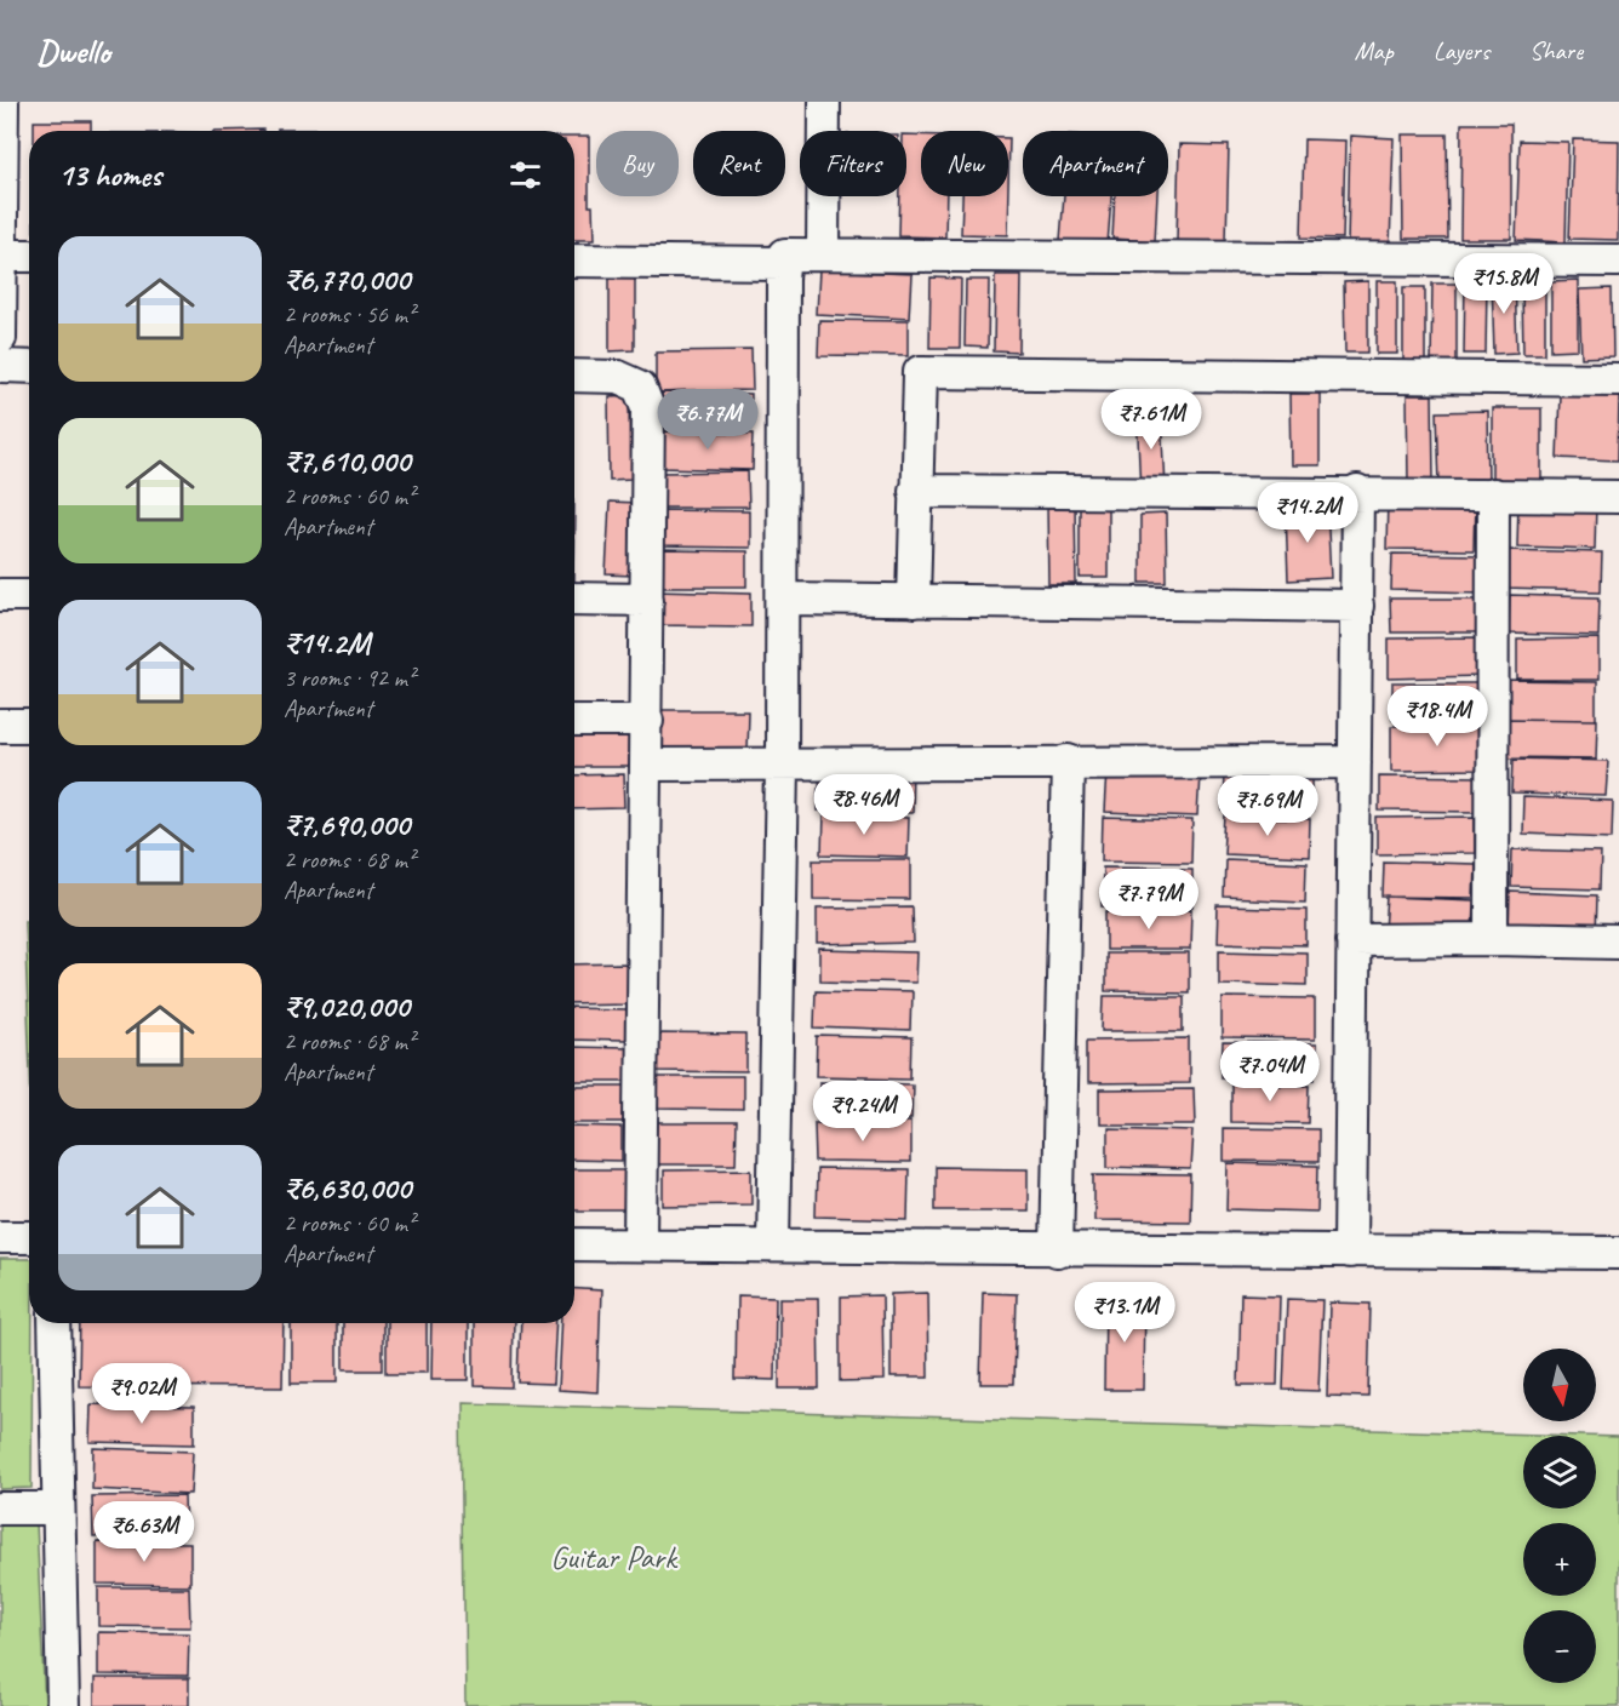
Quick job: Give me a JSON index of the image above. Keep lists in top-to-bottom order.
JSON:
{
  "parks": ["Guitar Park"],
  "north": "bottom",
  "page": {
    "header": "Dwello",
    "nav": ["Map", "Layers", "Share"],
    "chip": [
      "Buy",
      "Rent",
      "Filters",
      "New",
      "Apartment"
    ],
    "heading": "13 homes",
    "list": [
      {
        "name": "₹6,770,000",
        "note": "2 rooms · 56 m² · Apartment"
      },
      {
        "name": "₹7,610,000",
        "note": "2 rooms · 60 m² · Apartment"
      },
      {
        "name": "₹14.2M",
        "note": "3 rooms · 92 m² · Apartment"
      },
      {
        "name": "₹7,690,000",
        "note": "2 rooms · 68 m² · Apartment"
      },
      {
        "name": "₹9,020,000",
        "note": "2 rooms · 68 m² · Apartment"
      },
      {
        "name": "₹6,630,000",
        "note": "2 rooms · 60 m² · Apartment"
      }
    ],
    "price": [
      "₹15.8M",
      "₹6.77M",
      "₹7.61M",
      "₹14.2M",
      "₹18.4M",
      "₹8.46M",
      "₹7.69M",
      "₹7.79M",
      "₹7.04M",
      "₹9.24M",
      "₹13.1M",
      "₹9.02M",
      "₹6.63M"
    ],
    "map_buttons": ["+", "−"]
  }
}
